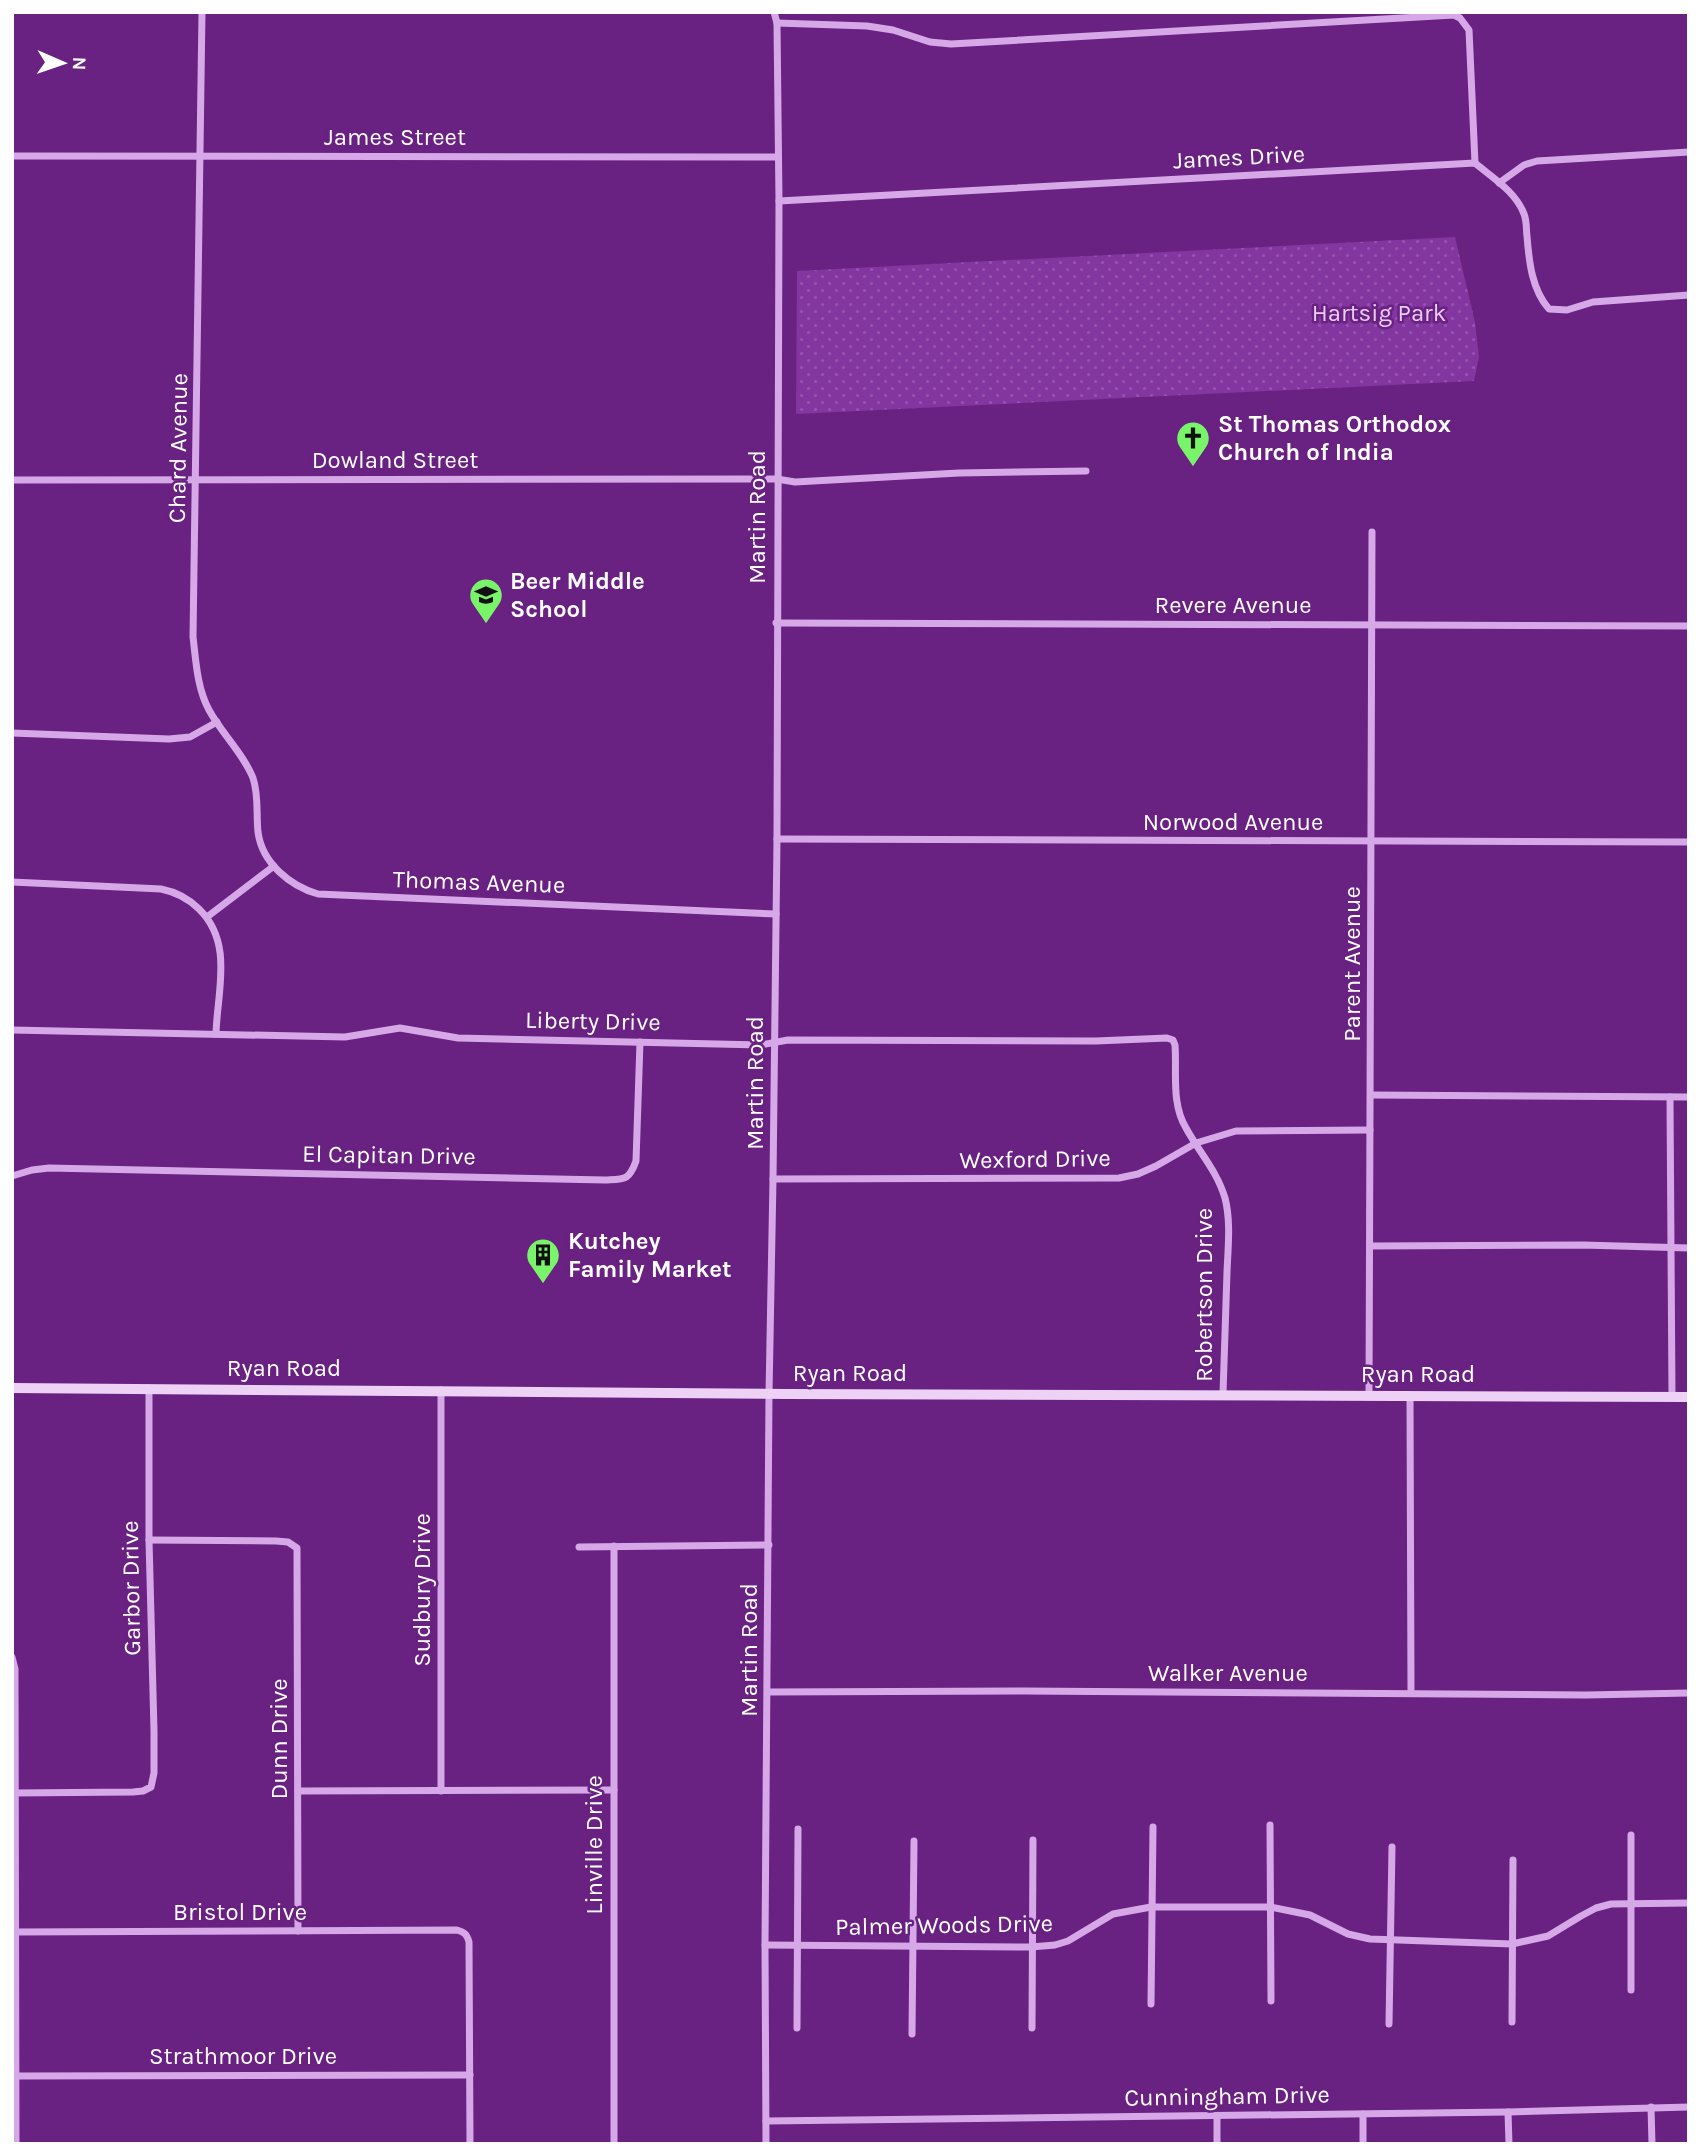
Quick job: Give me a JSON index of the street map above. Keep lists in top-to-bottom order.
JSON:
{
  "streets": {
    "main road": ["Ryan Road"],
    "street": [
      "James Street",
      "James Drive",
      "Chard Avenue",
      "Dowland Street",
      "Martin Road",
      "Revere Avenue",
      "Norwood Avenue",
      "Thomas Avenue",
      "Parent Avenue",
      "Liberty Drive",
      "El Capitan Drive",
      "Wexford Drive",
      "Robertson Drive",
      "Garbor Drive",
      "Sudbury Drive",
      "Walker Avenue",
      "Dunn Drive",
      "Linville Drive",
      "Bristol Drive",
      "Palmer Woods Drive",
      "Strathmoor Drive",
      "Cunningham Drive"
    ]
  },
  "crossings": [
    ["James Street", "Chard Avenue"],
    ["James Street", "Martin Road"],
    ["James Drive", "Martin Road"],
    ["Chard Avenue", "Dowland Street"],
    ["Chard Avenue", "Thomas Avenue"],
    ["Dowland Street", "Martin Road"],
    ["Martin Road", "Revere Avenue"],
    ["Martin Road", "Norwood Avenue"],
    ["Martin Road", "Thomas Avenue"],
    ["Martin Road", "Liberty Drive"],
    ["Martin Road", "Wexford Drive"],
    ["Martin Road", "Ryan Road"],
    ["Martin Road", "Walker Avenue"],
    ["Martin Road", "Palmer Woods Drive"],
    ["Martin Road", "Cunningham Drive"],
    ["Revere Avenue", "Parent Avenue"],
    ["Norwood Avenue", "Parent Avenue"],
    ["Parent Avenue", "Wexford Drive"],
    ["Parent Avenue", "Ryan Road"],
    ["Liberty Drive", "El Capitan Drive"],
    ["Liberty Drive", "Robertson Drive"],
    ["Wexford Drive", "Robertson Drive"],
    ["Robertson Drive", "Ryan Road"],
    ["Ryan Road", "Garbor Drive"],
    ["Ryan Road", "Sudbury Drive"],
    ["Garbor Drive", "Dunn Drive"],
    ["Dunn Drive", "Bristol Drive"],
    ["Bristol Drive", "Strathmoor Drive"]
  ],
  "parks": ["Hartsig Park"],
  "places": {
    "church": ["St Thomas Orthodox Church of India"],
    "school or university": ["Beer Middle School"],
    "building": ["Kutchey Family Market"]
  },
  "north": "right"
}
